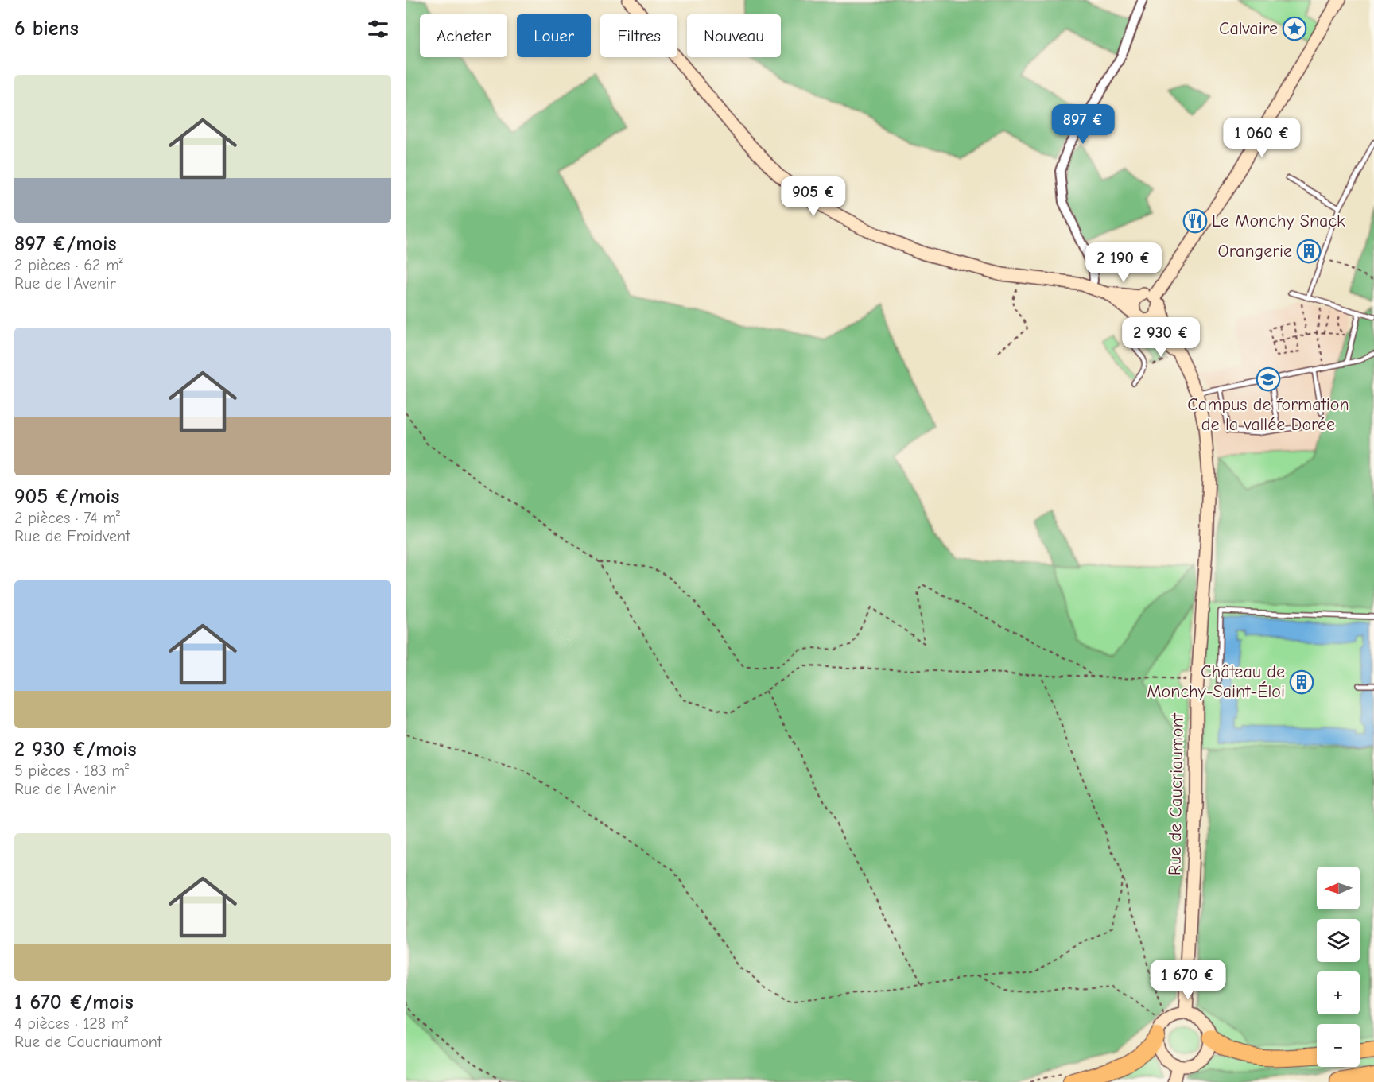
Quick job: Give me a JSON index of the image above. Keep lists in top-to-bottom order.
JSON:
{
  "streets": {
    "street": ["Rue de Caucriaumont"]
  },
  "places": {
    "place": ["Calvaire"],
    "restaurant": ["Le Monchy Snack"],
    "building": ["Orangerie", "Château de Monchy-Saint-Éloi"],
    "school or university": ["Campus de formation de la vallée Dorée"]
  },
  "north": "left",
  "page": {
    "heading": "6 biens",
    "chip": [
      "Acheter",
      "Louer",
      "Filtres",
      "Nouveau"
    ],
    "list": [
      {
        "name": "897 €/mois",
        "note": "2 pièces · 62 m² · Rue de l'Avenir"
      },
      {
        "name": "905 €/mois",
        "note": "2 pièces · 74 m² · Rue de Froidvent"
      },
      {
        "name": "2 930 €/mois",
        "note": "5 pièces · 183 m² · Rue de l'Avenir"
      },
      {
        "name": "1 670 €/mois",
        "note": "4 pièces · 128 m² · Rue de Caucriaumont"
      }
    ],
    "price": [
      "897 €",
      "1 060 €",
      "905 €",
      "2 190 €",
      "2 930 €",
      "1 670 €"
    ],
    "map_buttons": ["+", "−"]
  }
}
